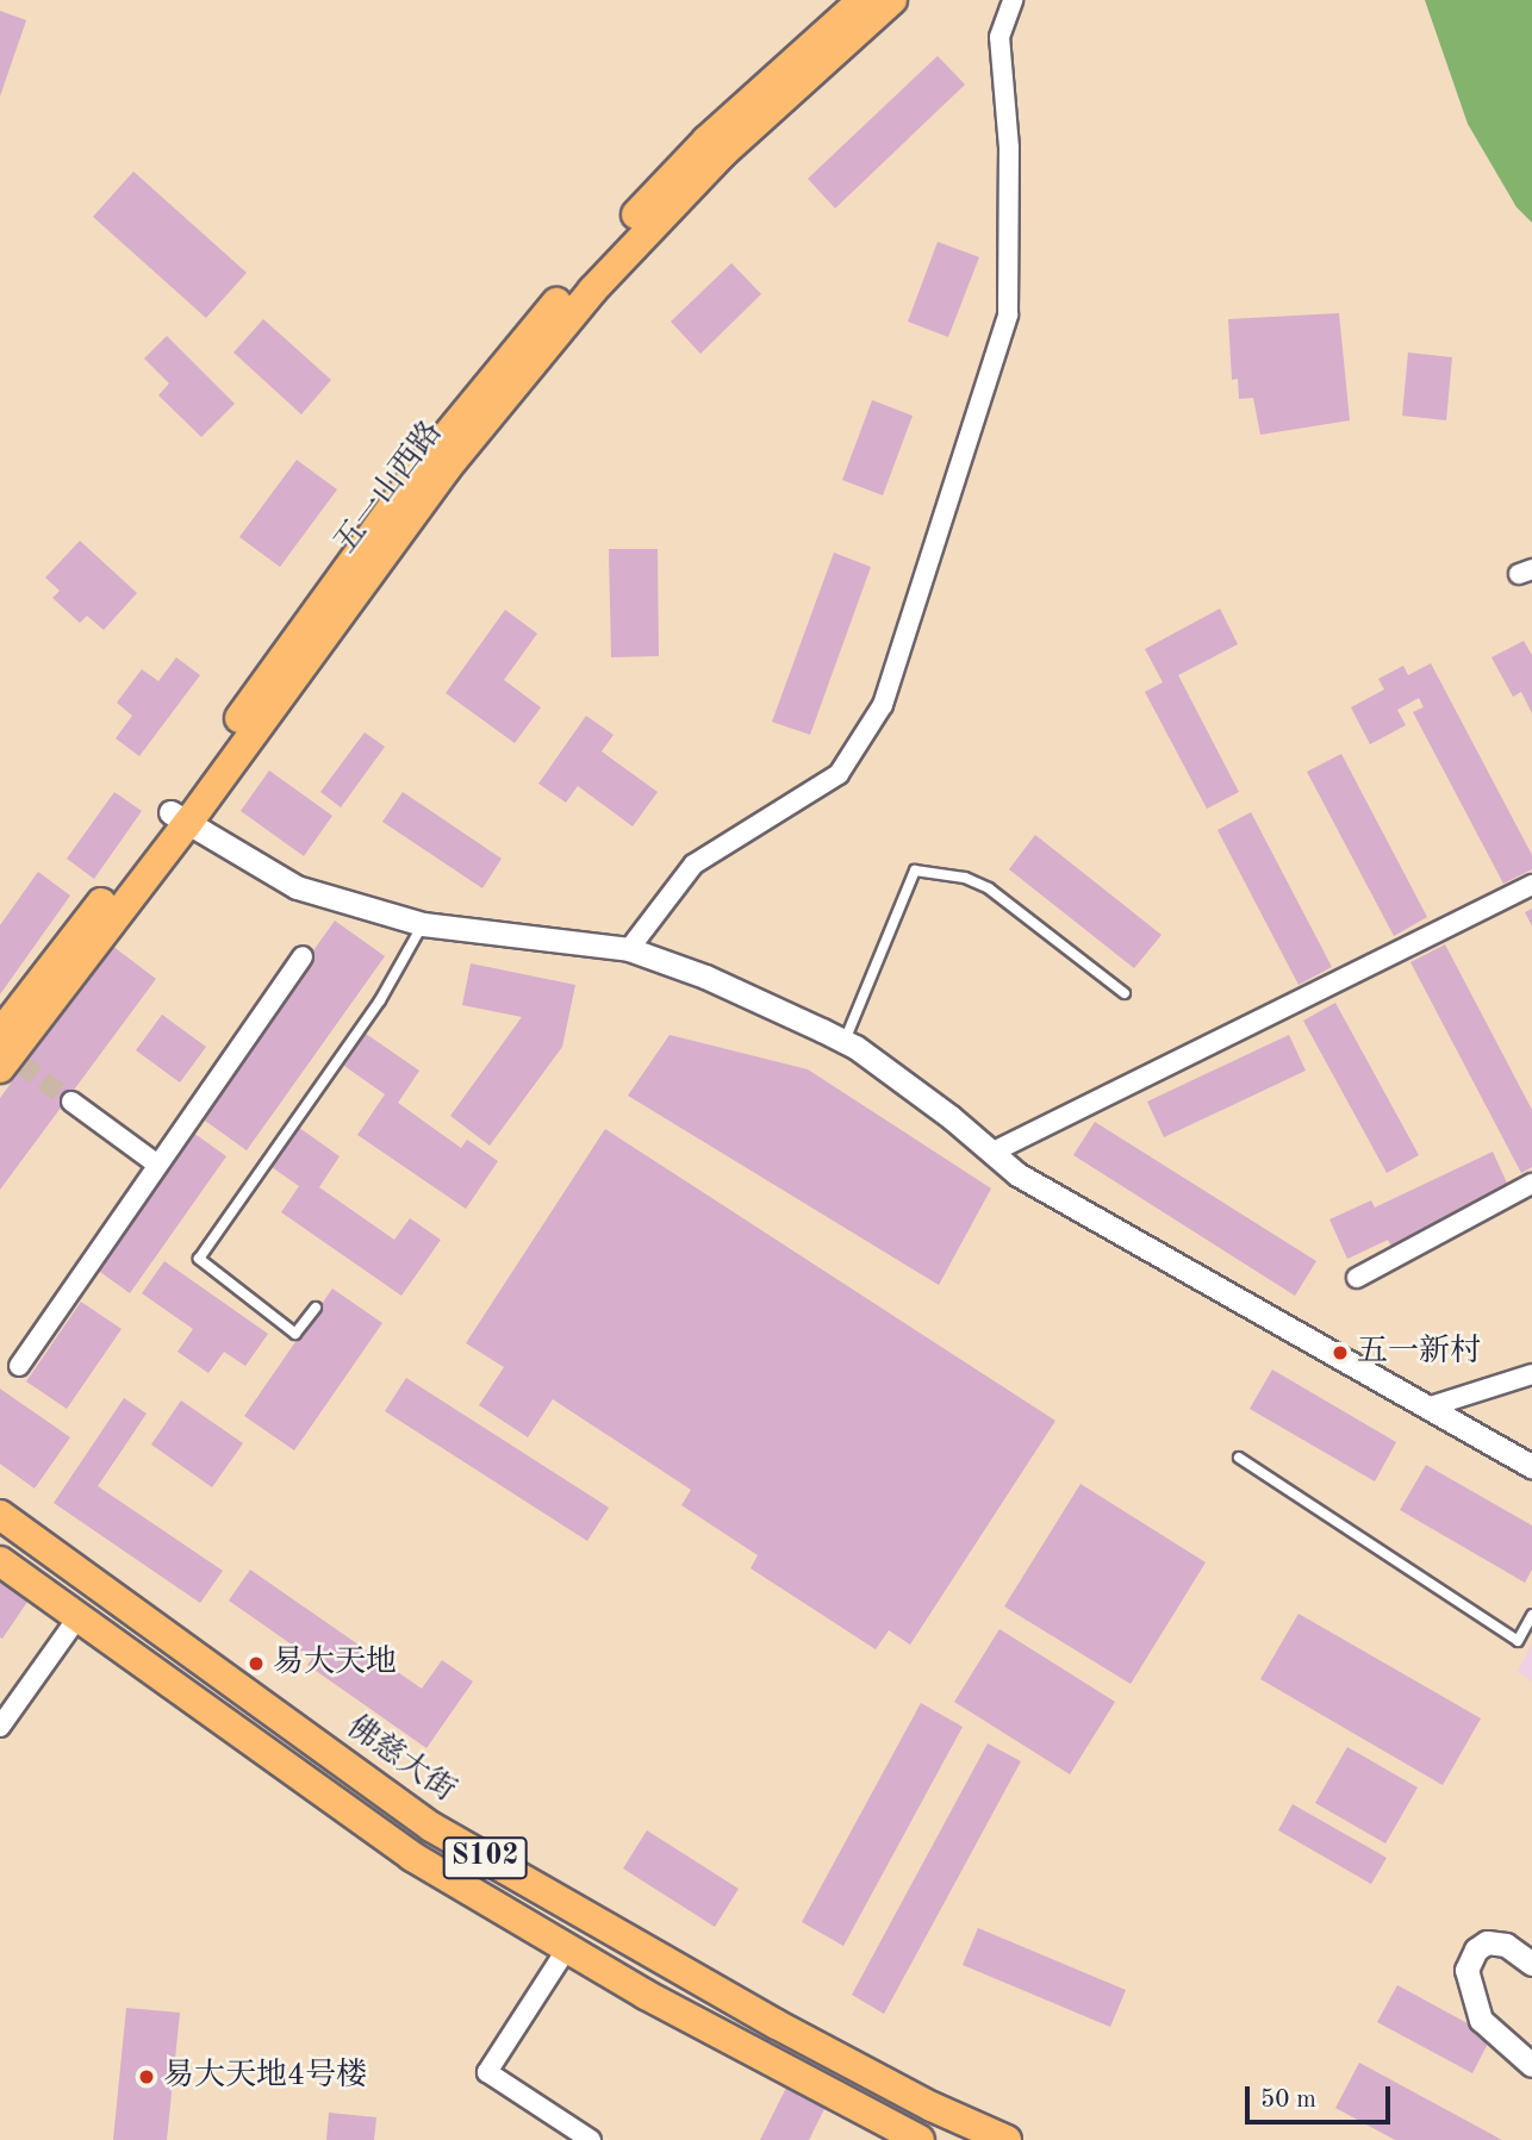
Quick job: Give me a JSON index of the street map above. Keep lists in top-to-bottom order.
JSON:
{
  "streets": {
    "main road": ["五一山西路", "佛慈大街", "S102"]
  },
  "places": ["五一新村", "易大天地", "易大天地4号楼"],
  "scale_bar": "50 m"
}
